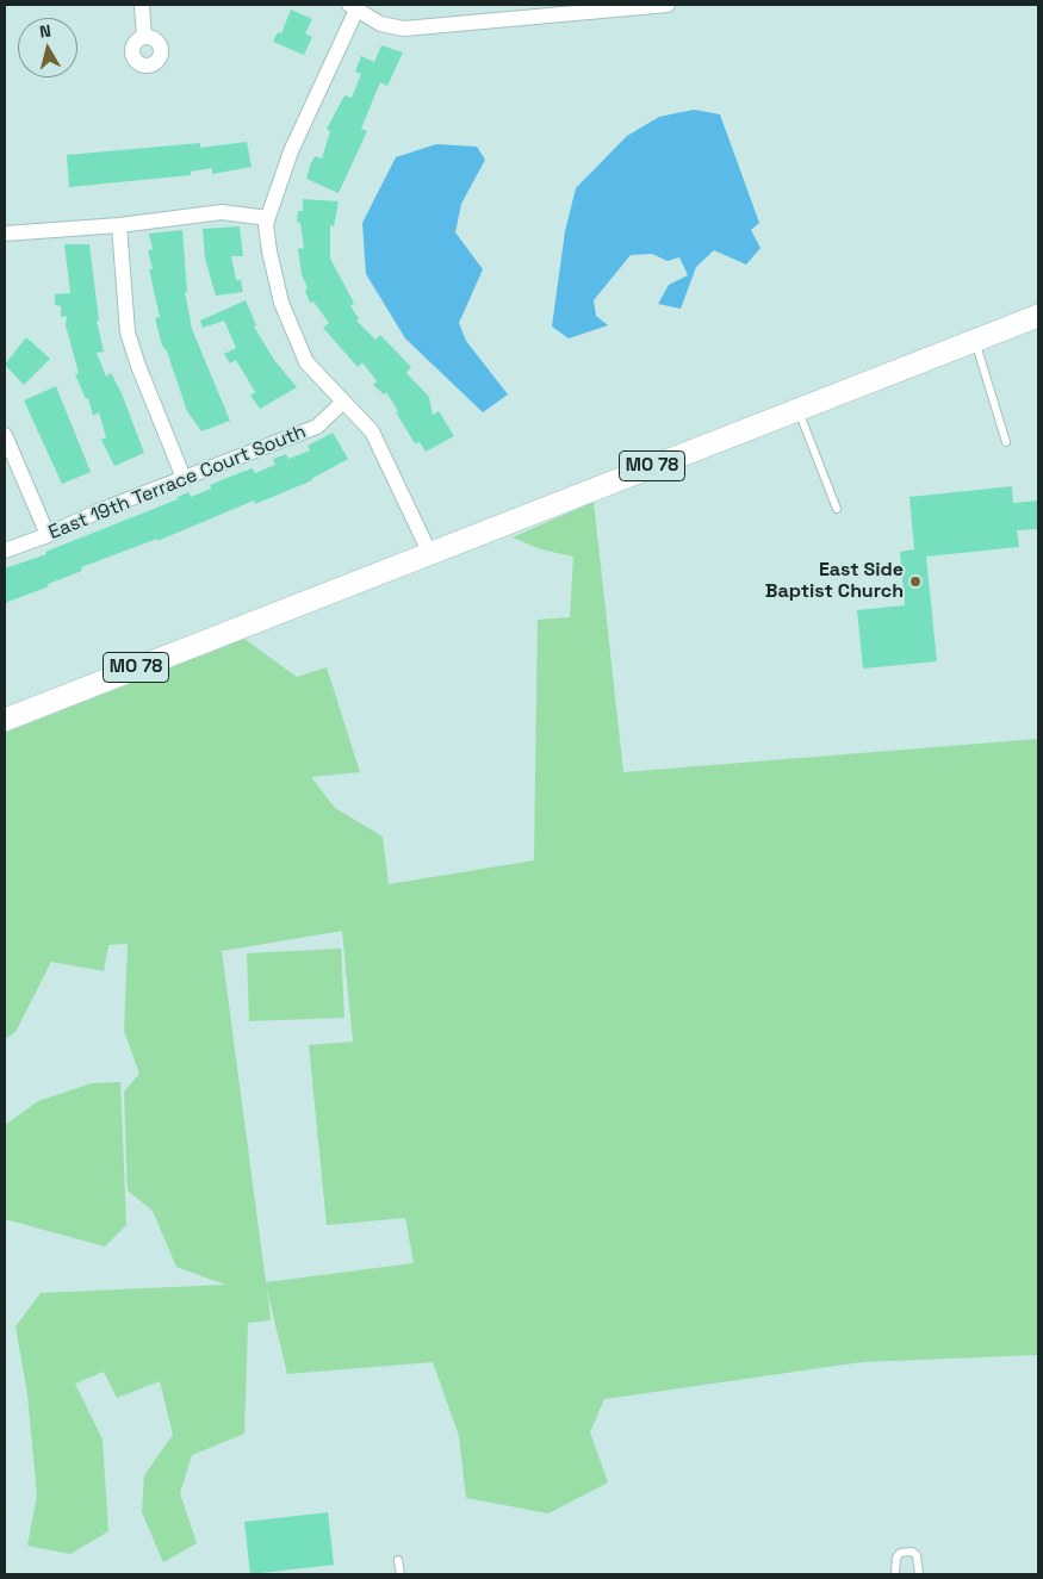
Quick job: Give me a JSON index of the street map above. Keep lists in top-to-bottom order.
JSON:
{
  "streets": {
    "main road": ["MO 78"],
    "street": ["East 19th Terrace Court South"]
  },
  "places": ["East Side Baptist Church"],
  "north": "top"
}
